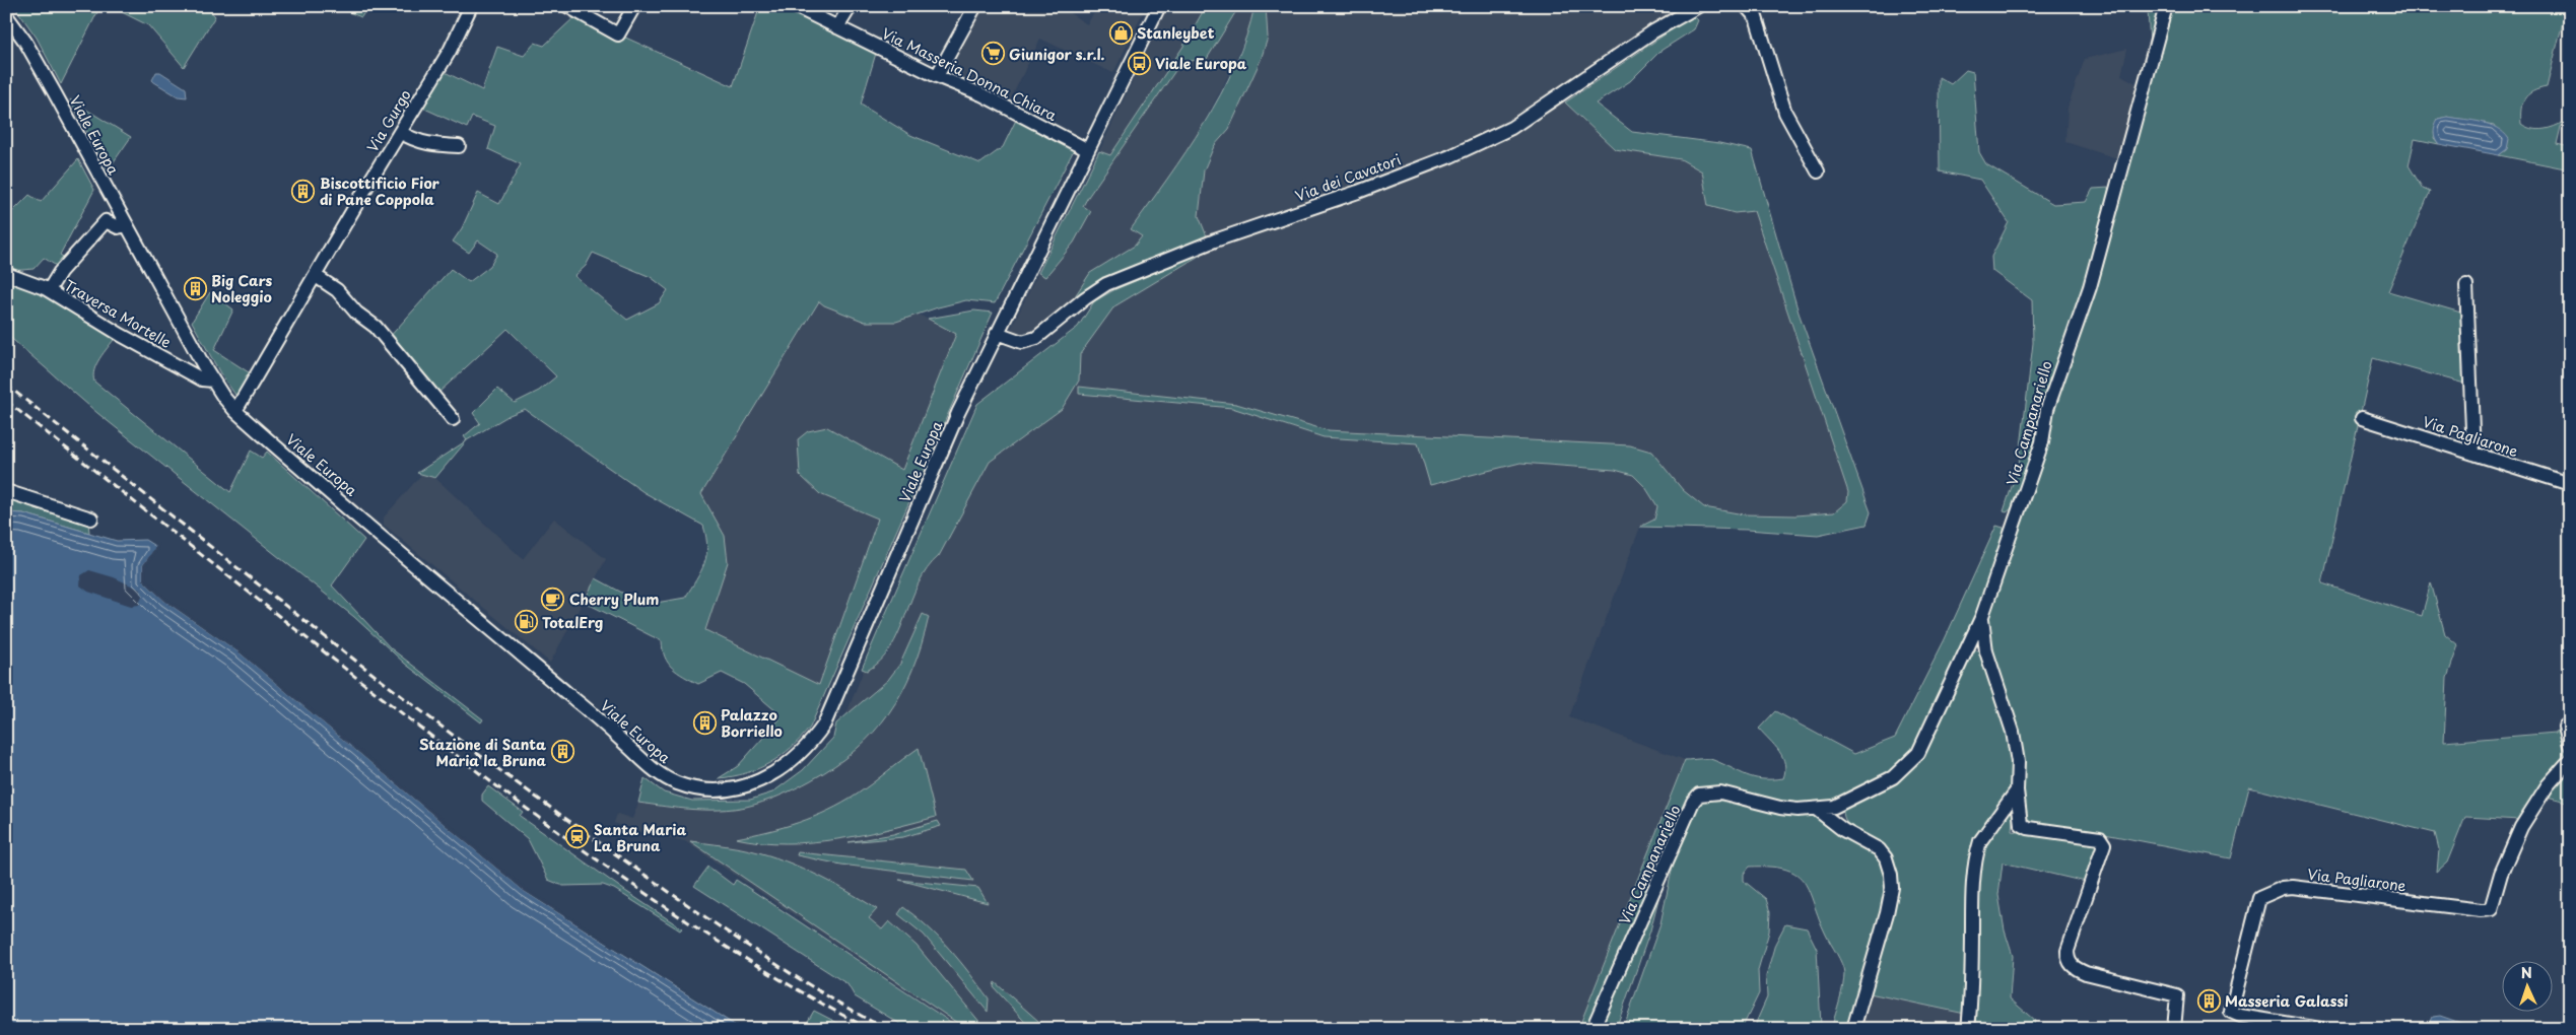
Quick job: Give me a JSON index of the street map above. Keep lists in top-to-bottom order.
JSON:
{
  "streets": {
    "street": [
      "Via Masseria Donna Chiara",
      "Via Gurgo",
      "Viale Europa",
      "Via dei Cavatori",
      "Traversa Mortelle",
      "Via Campanariello",
      "Via Pagliarone"
    ]
  },
  "crossings": [
    ["Via Masseria Donna Chiara", "Viale Europa"],
    ["Via Gurgo", "Viale Europa"],
    ["Viale Europa", "Via dei Cavatori"],
    ["Viale Europa", "Traversa Mortelle"]
  ],
  "places": {
    "shop": ["Stanleybet"],
    "supermarket": ["Giunigor s.r.l."],
    "bus stop": ["Viale Europa"],
    "building": [
      "Biscottificio Fior di Pane Coppola",
      "Big Cars Noleggio",
      "Palazzo Borriello",
      "Stazione di Santa Maria la Bruna",
      "Masseria Galassi"
    ],
    "cafe": ["Cherry Plum"],
    "fuel station": ["TotalErg"],
    "station": ["Santa Maria La Bruna"]
  },
  "north": "top"
}
